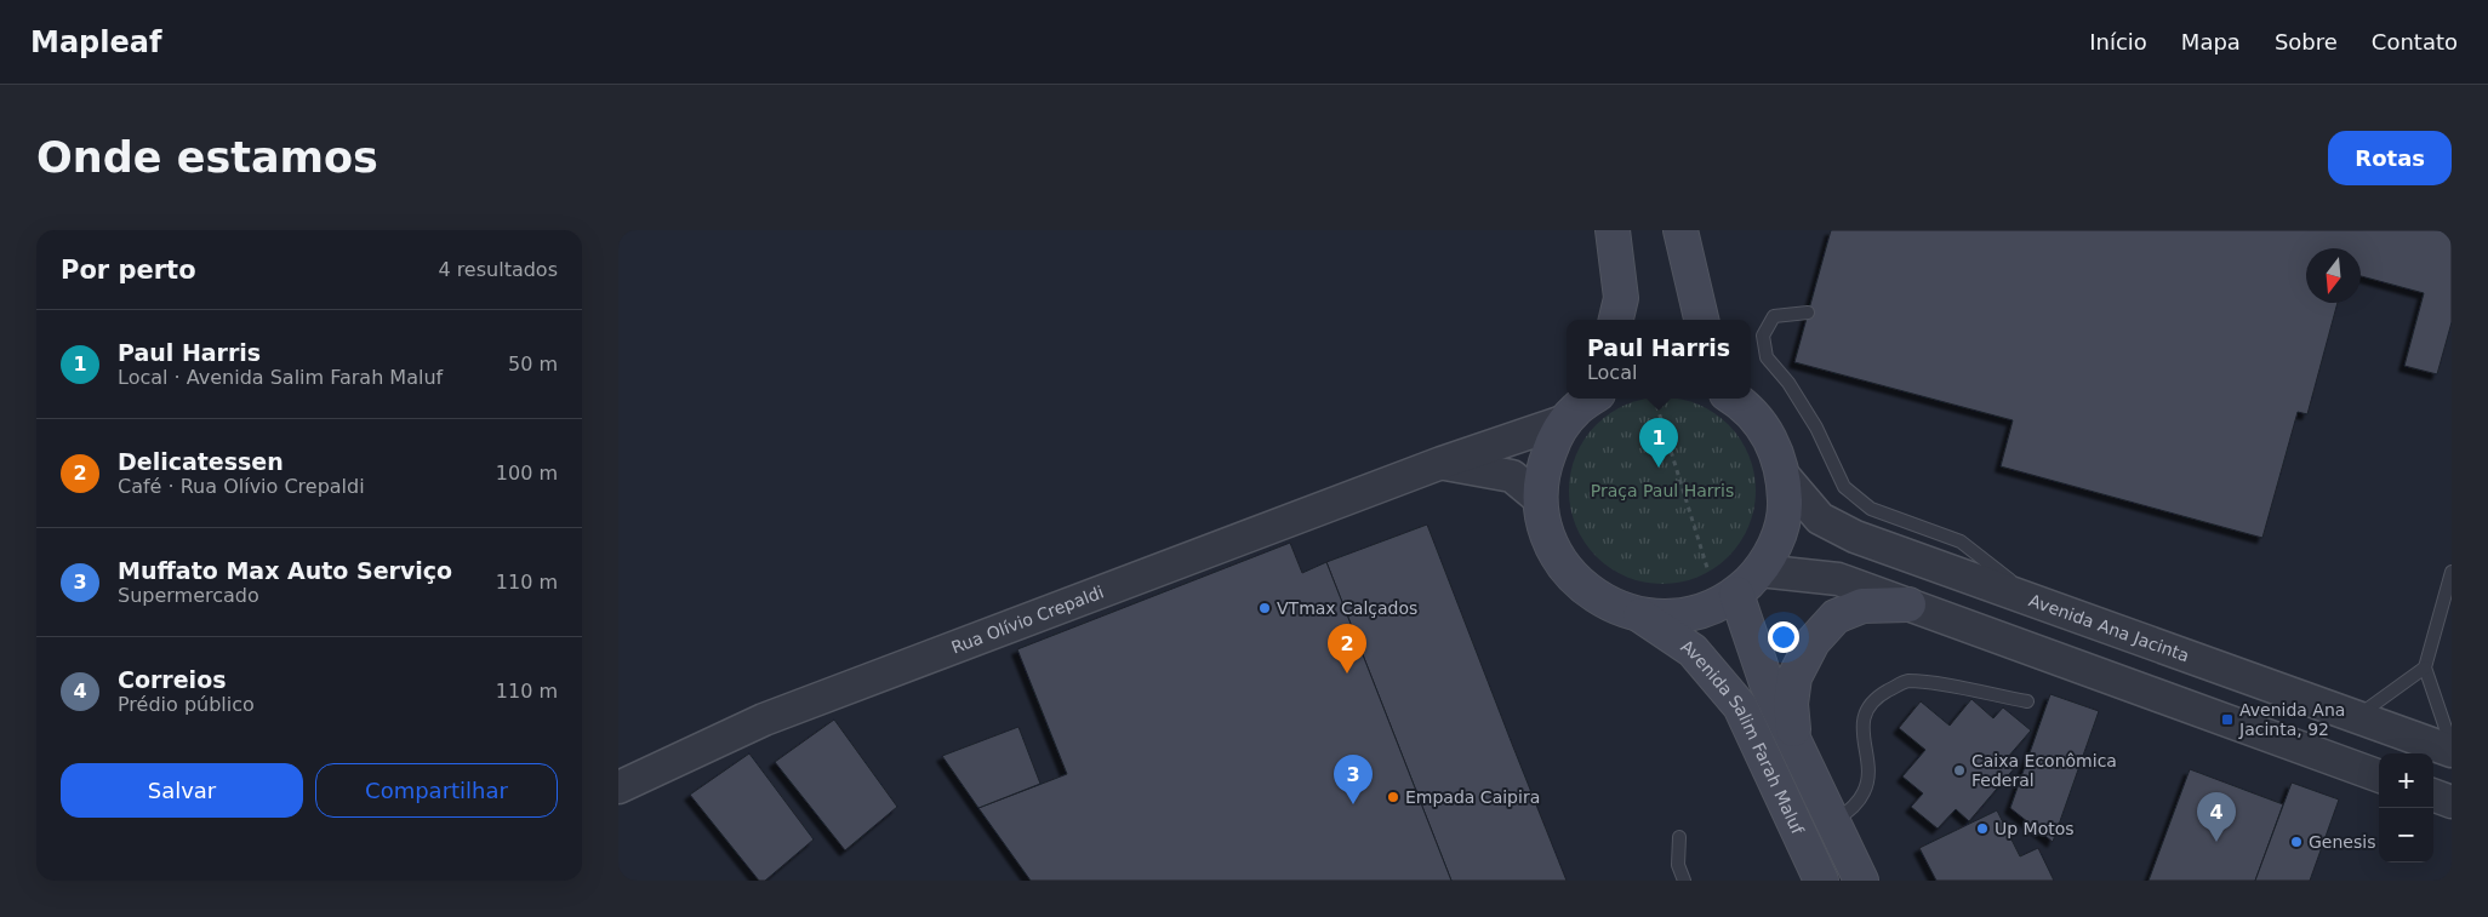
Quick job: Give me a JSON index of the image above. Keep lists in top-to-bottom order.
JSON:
{
  "streets": {
    "main road": ["Avenida Salim Farah Maluf"],
    "street": ["Rua Olívio Crepaldi", "Avenida Ana Jacinta"]
  },
  "parks": ["Praça Paul Harris"],
  "places": {
    "other": [
      "VTmax Calçados",
      "Caixa Econômica Federal",
      "Empada Caipira",
      "Up Motos",
      "Genesis"
    ],
    "transit": ["Avenida Ana Jacinta, 92"]
  },
  "north": "bottom",
  "page": {
    "header": "Mapleaf",
    "nav": [
      "Início",
      "Mapa",
      "Sobre",
      "Contato"
    ],
    "buttons": [
      "Rotas",
      ["Salvar", "Compartilhar"]
    ],
    "title": "Onde estamos",
    "heading": ["Por perto", "4 resultados"],
    "list": [
      {
        "mark": "1",
        "name": "Paul Harris",
        "note": "Local · Avenida Salim Farah Maluf",
        "value": "50 m"
      },
      {
        "mark": "2",
        "name": "Delicatessen",
        "note": "Café · Rua Olívio Crepaldi",
        "value": "100 m"
      },
      {
        "mark": "3",
        "name": "Muffato Max Auto Serviço",
        "note": "Supermercado",
        "value": "110 m"
      },
      {
        "mark": "4",
        "name": "Correios",
        "note": "Prédio público",
        "value": "110 m"
      }
    ],
    "popup": ["Paul Harris", "Local"],
    "pins": [
      "1",
      "2",
      "3",
      "4"
    ],
    "map_buttons": ["+", "−"]
  }
}
